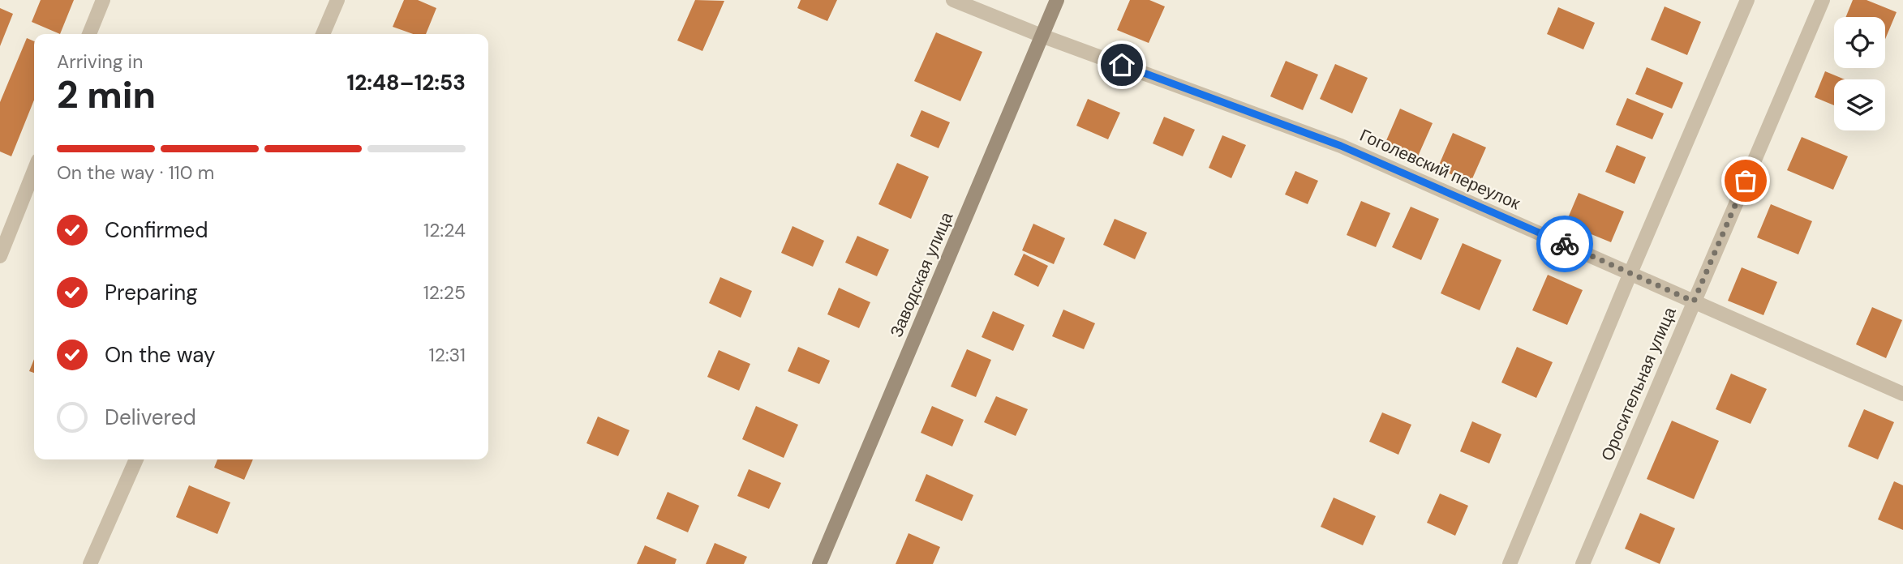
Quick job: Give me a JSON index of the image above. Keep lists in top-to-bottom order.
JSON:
{
  "streets": {
    "main road": ["Заводская улица"],
    "street": ["Гоголевский переулок", "Оросительная улица"]
  },
  "crossings": [
    ["Гоголевский переулок", "Заводская улица"],
    ["Гоголевский переулок", "Оросительная улица"]
  ],
  "page": {
    "heading": ["2 min", "Arriving in", "12:48–12:53"],
    "bar": "On the way · 110 m",
    "list": [
      ["Confirmed", "12:24"],
      ["Preparing", "12:25"],
      ["On the way", "12:31"],
      "Delivered"
    ]
  }
}
